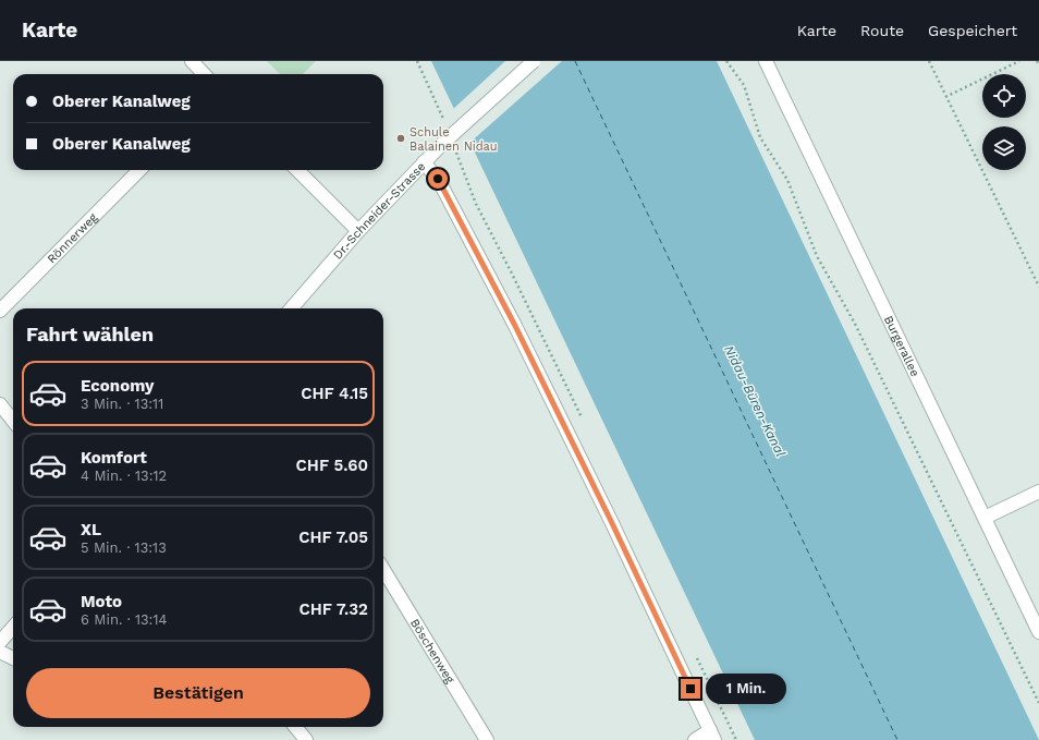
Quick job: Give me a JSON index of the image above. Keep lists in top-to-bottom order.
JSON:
{
  "streets": {
    "street": [
      "Dr.-Schneider-Strasse",
      "Rönnerweg",
      "Burgerallee",
      "Böschenweg"
    ]
  },
  "water": ["Nidau-Büren-Kanal"],
  "places": ["Schule Balainen Nidau"],
  "page": {
    "header": "Karte",
    "nav": ["Karte", "Route", "Gespeichert"],
    "banner": ["Oberer Kanalweg", "Oberer Kanalweg"],
    "heading": "Fahrt wählen",
    "list": [
      {
        "name": "Economy",
        "note": "3 Min. · 13:11",
        "value": "CHF 4.15"
      },
      {
        "name": "Komfort",
        "note": "4 Min. · 13:12",
        "value": "CHF 5.60"
      },
      {
        "name": "XL",
        "note": "5 Min. · 13:13",
        "value": "CHF 7.05"
      },
      {
        "name": "Moto",
        "note": "6 Min. · 13:14",
        "value": "CHF 7.32"
      }
    ],
    "buttons": "Bestätigen",
    "bubble": "1 Min."
  }
}
